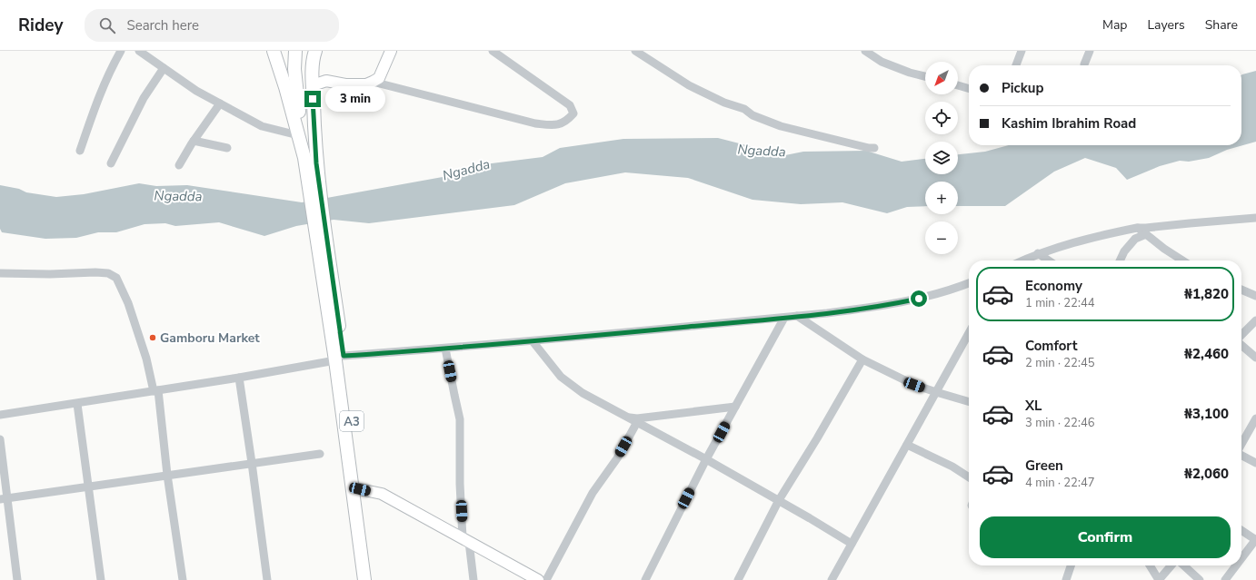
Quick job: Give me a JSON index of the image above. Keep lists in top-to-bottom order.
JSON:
{
  "streets": {
    "highway": ["A3"]
  },
  "water": ["Ngadda"],
  "places": ["Gamboru Market"],
  "north": "bottom left",
  "page": {
    "header": "Ridey",
    "search": "Search here",
    "nav": ["Map", "Layers", "Share"],
    "map_buttons": ["+", "−"],
    "banner": ["Pickup", "Kashim Ibrahim Road"],
    "bubble": "3 min",
    "list": [
      {
        "name": "Economy",
        "note": "1 min · 22:44",
        "value": "₦1,820"
      },
      {
        "name": "Comfort",
        "note": "2 min · 22:45",
        "value": "₦2,460"
      },
      {
        "name": "XL",
        "note": "3 min · 22:46",
        "value": "₦3,100"
      },
      {
        "name": "Green",
        "note": "4 min · 22:47",
        "value": "₦2,060"
      }
    ],
    "buttons": "Confirm"
  }
}
